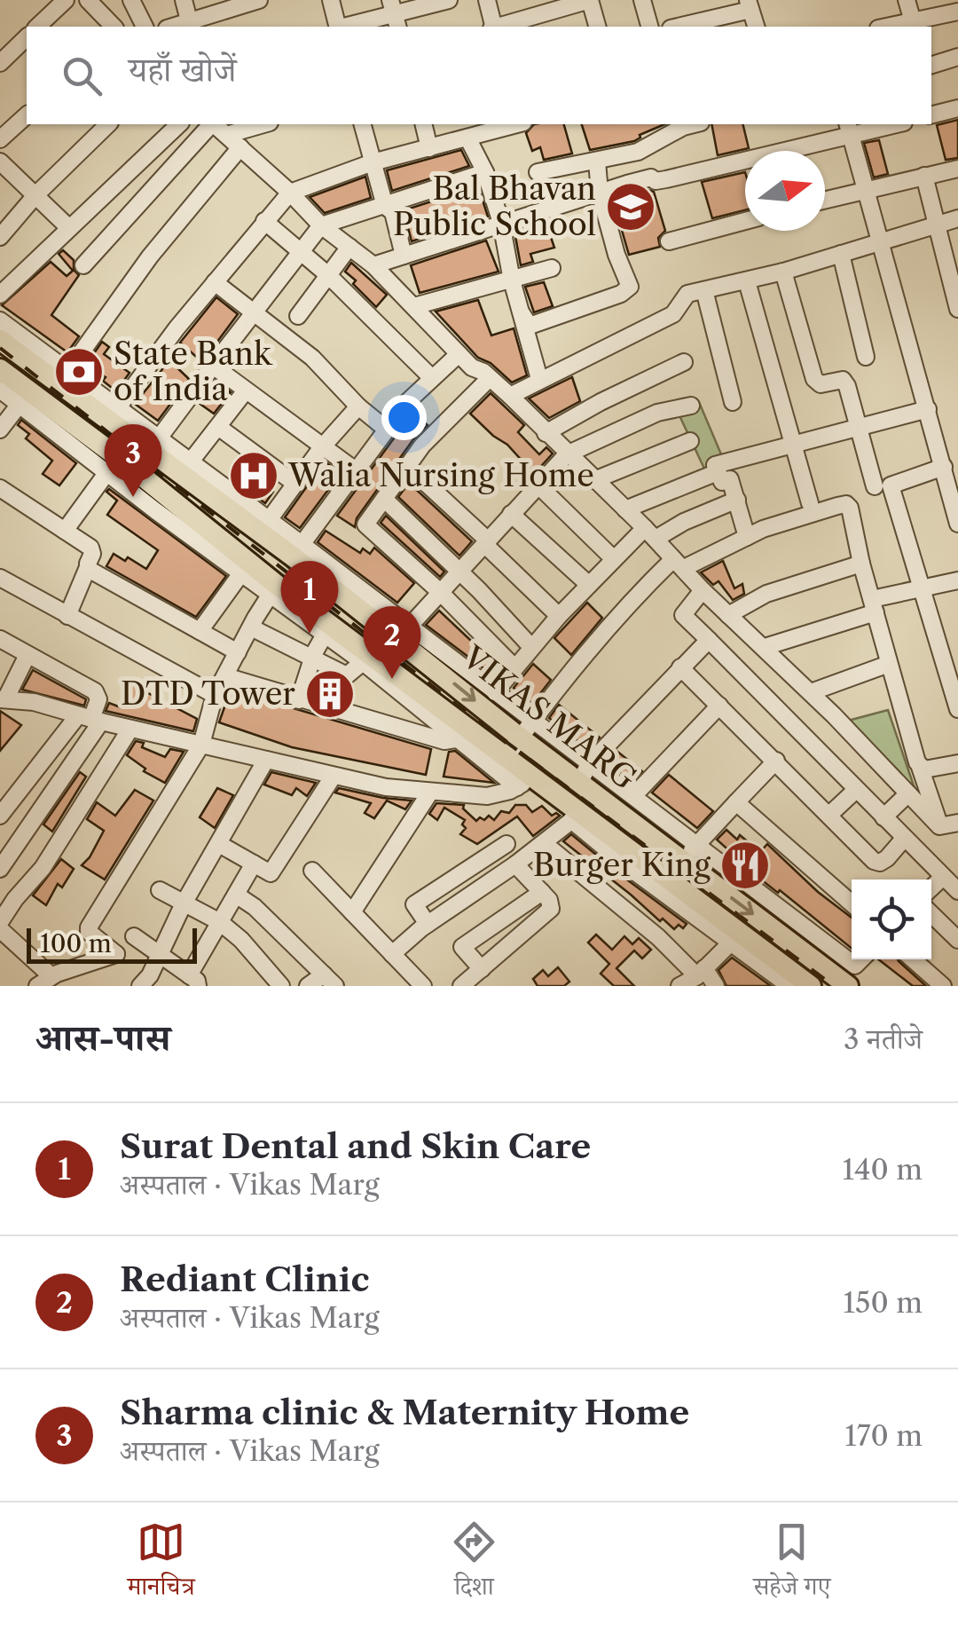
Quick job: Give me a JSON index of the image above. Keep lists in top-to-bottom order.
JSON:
{
  "streets": {
    "main road": ["VIKAS MARG"]
  },
  "places": {
    "school or university": ["Bal Bhavan Public School"],
    "bank": ["State Bank of India"],
    "hospital": ["Walia Nursing Home"],
    "building": ["DTD Tower"],
    "restaurant": ["Burger King"]
  },
  "scale_bar": "100 m",
  "north": "right",
  "page": {
    "search": "यहाँ खोजें",
    "pins": ["3", "1", "2"],
    "scale": "100 m",
    "heading": ["आस-पास", "3 नतीजे"],
    "list": [
      {
        "mark": "1",
        "name": "Surat Dental and Skin Care",
        "note": "अस्पताल · Vikas Marg",
        "value": "140 m"
      },
      {
        "mark": "2",
        "name": "Rediant Clinic",
        "note": "अस्पताल · Vikas Marg",
        "value": "150 m"
      },
      {
        "mark": "3",
        "name": "Sharma clinic & Maternity Home",
        "note": "अस्पताल · Vikas Marg",
        "value": "170 m"
      }
    ],
    "nav": ["मानचित्र", "दिशा", "सहेजे गए"]
  }
}
